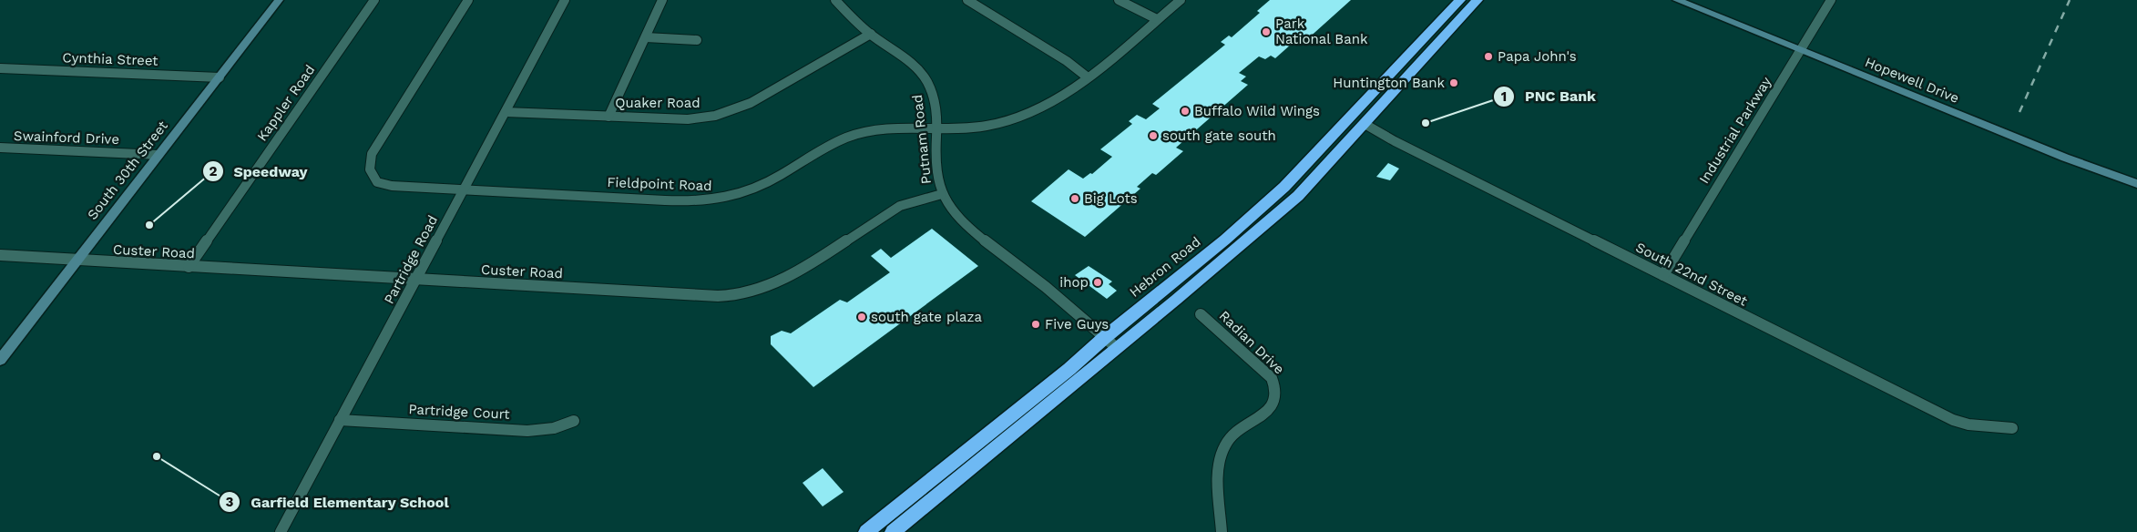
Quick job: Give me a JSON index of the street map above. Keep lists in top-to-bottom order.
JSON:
{
  "streets": {
    "highway": ["Hebron Road"],
    "street": [
      "Cynthia Street",
      "Hopewell Drive",
      "Kappler Road",
      "Quaker Road",
      "Industrial Parkway",
      "Swainford Drive",
      "Putnam Road",
      "South 30th Street",
      "Fieldpoint Road",
      "Custer Road",
      "Partridge Road",
      "South 22nd Street",
      "Radian Drive",
      "Partridge Court"
    ]
  },
  "crossings": [
    ["Cynthia Street", "South 30th Street"],
    ["Hopewell Drive", "Industrial Parkway"],
    ["Kappler Road", "Custer Road"],
    ["Quaker Road", "Putnam Road"],
    ["Quaker Road", "Partridge Road"],
    ["Industrial Parkway", "South 22nd Street"],
    ["Swainford Drive", "South 30th Street"],
    ["Putnam Road", "Fieldpoint Road"],
    ["Putnam Road", "Custer Road"],
    ["Putnam Road", "Hebron Road"],
    ["South 30th Street", "Custer Road"],
    ["Fieldpoint Road", "Partridge Road"],
    ["Custer Road", "Partridge Road"],
    ["Partridge Road", "Partridge Court"]
  ],
  "places": [
    "Park National Bank",
    "Papa John's",
    "Huntington Bank",
    "Buffalo Wild Wings",
    "PNC Bank",
    "south gate south",
    "Big Lots",
    "Speedway",
    "ihop",
    "south gate plaza",
    "Five Guys",
    "Garfield Elementary School"
  ]
}
